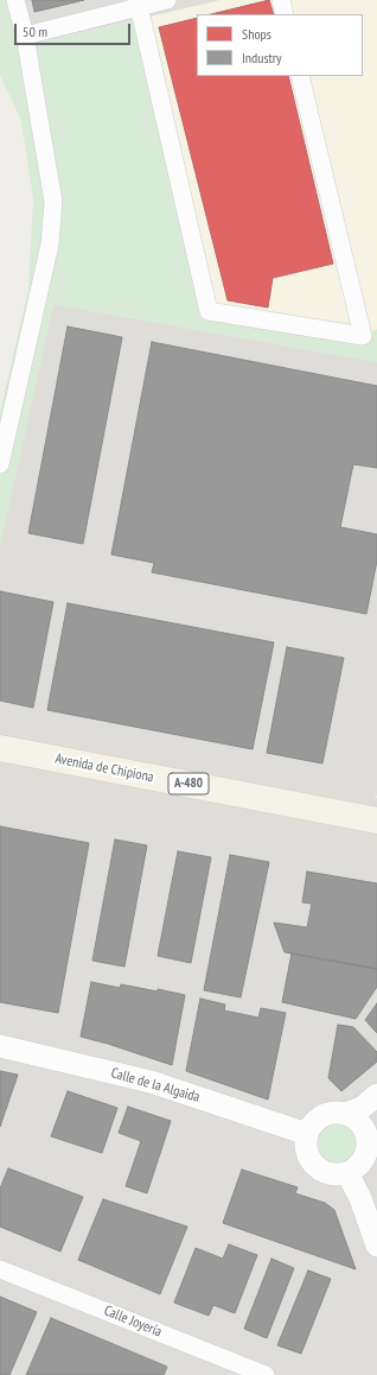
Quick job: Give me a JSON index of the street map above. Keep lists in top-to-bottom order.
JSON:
{
  "streets": {
    "main road": ["Avenida de Chipiona", "A-480"],
    "street": ["Calle de la Algaida", "Calle Joyería"]
  },
  "legend": ["Shops", "Industry"],
  "scale_bar": "50 m"
}
